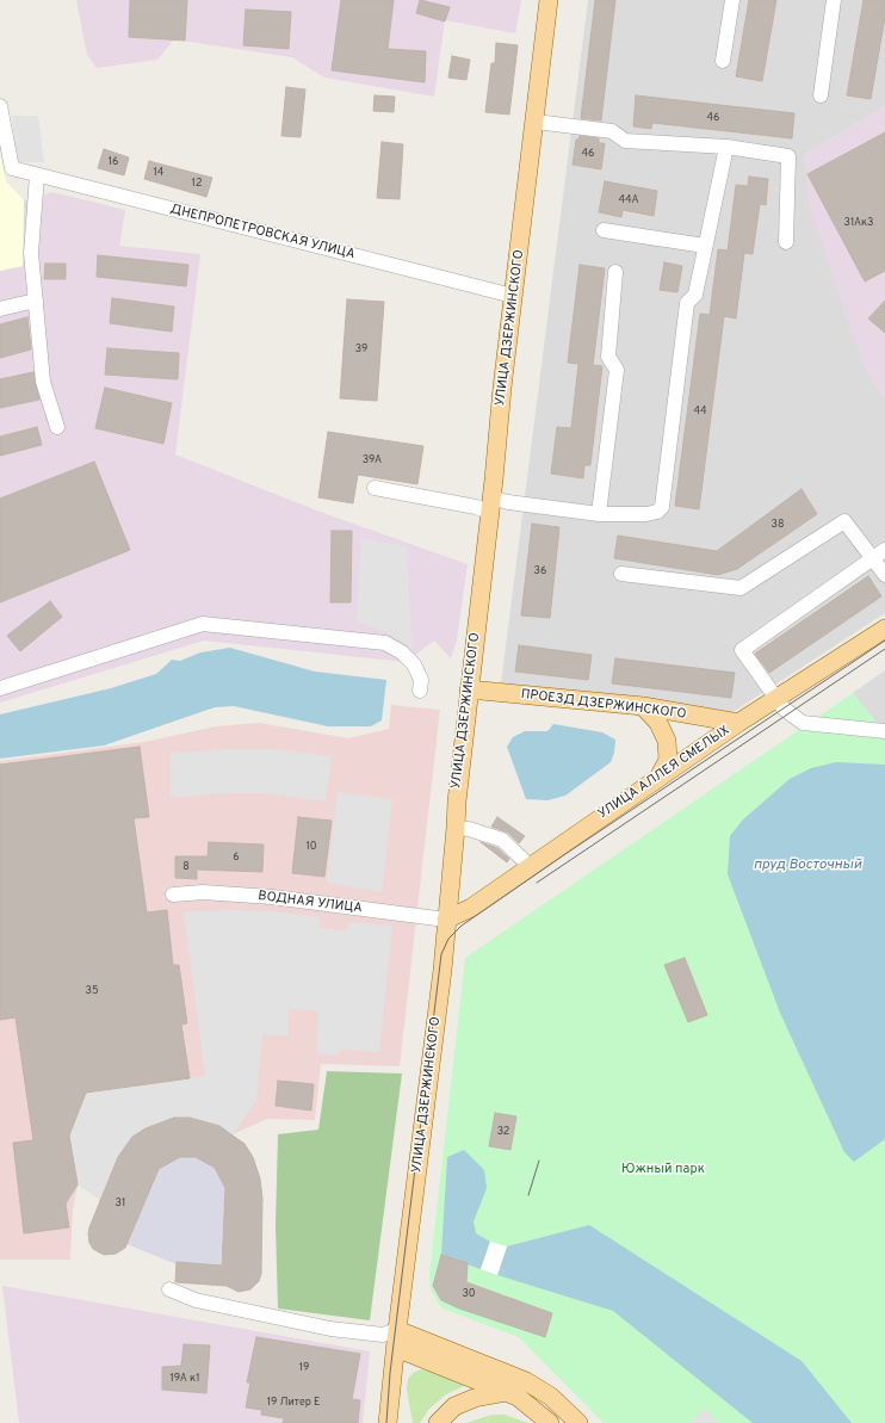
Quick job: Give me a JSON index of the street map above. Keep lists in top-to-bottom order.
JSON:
{
  "streets": {
    "main road": ["УЛИЦА ДЗЕРЖИНСКОГО", "ПРОЕЗД ДЗЕРЖИНСКОГО", "УЛИЦА АЛЛЕЯ СМЕЛЫХ"],
    "street": ["ДНЕПРОПЕТРОВСКАЯ УЛИЦА", "ВОДНАЯ УЛИЦА"]
  },
  "crossings": [
    ["ДНЕПРОПЕТРОВСКАЯ УЛИЦА", "УЛИЦА ДЗЕРЖИНСКОГО"],
    ["УЛИЦА ДЗЕРЖИНСКОГО", "ПРОЕЗД ДЗЕРЖИНСКОГО"],
    ["УЛИЦА ДЗЕРЖИНСКОГО", "УЛИЦА АЛЛЕЯ СМЕЛЫХ"],
    ["УЛИЦА ДЗЕРЖИНСКОГО", "ВОДНАЯ УЛИЦА"],
    ["ПРОЕЗД ДЗЕРЖИНСКОГО", "УЛИЦА АЛЛЕЯ СМЕЛЫХ"],
    ["УЛИЦА АЛЛЕЯ СМЕЛЫХ", "ВОДНАЯ УЛИЦА"]
  ],
  "water": ["пруд Восточный"],
  "parks": ["Южный парк"],
  "house_numbers": [
    "46",
    "46",
    "16",
    "14",
    "12",
    "44А",
    "31Ак3",
    "39",
    "44",
    "39А",
    "38",
    "36",
    "10",
    "6",
    "8",
    "35",
    "32",
    "31",
    "30",
    "19",
    "19А к1",
    "19 Литер Е"
  ]
}
